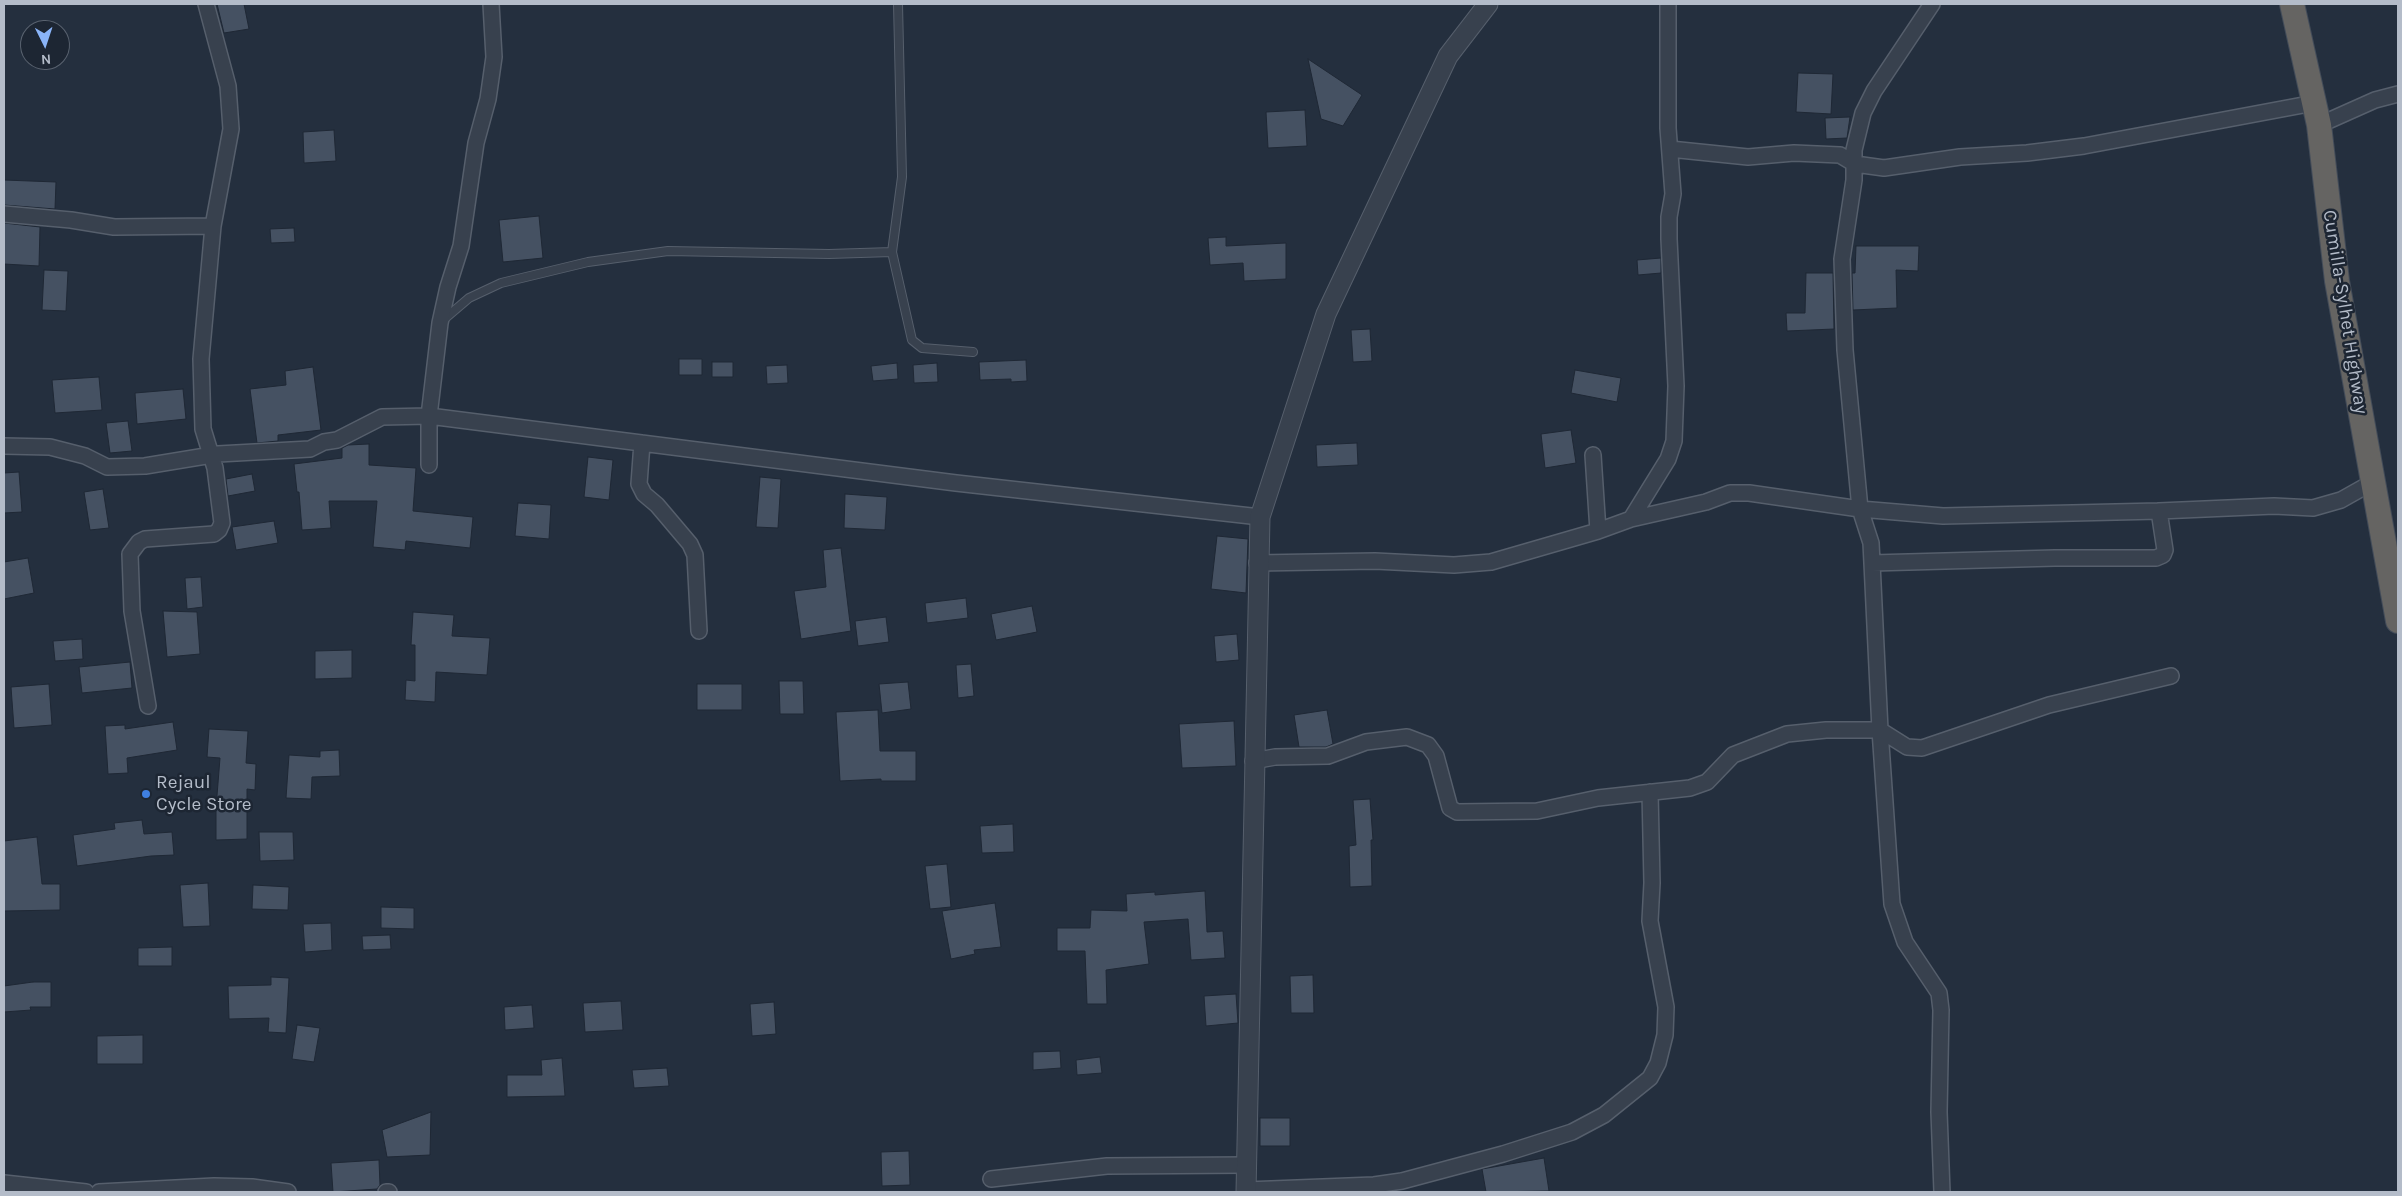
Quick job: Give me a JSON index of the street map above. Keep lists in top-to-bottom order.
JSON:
{
  "streets": {
    "highway": ["Cumilla-Sylhet Highway"]
  },
  "places": ["Rejaul Cycle Store"],
  "north": "bottom"
}
